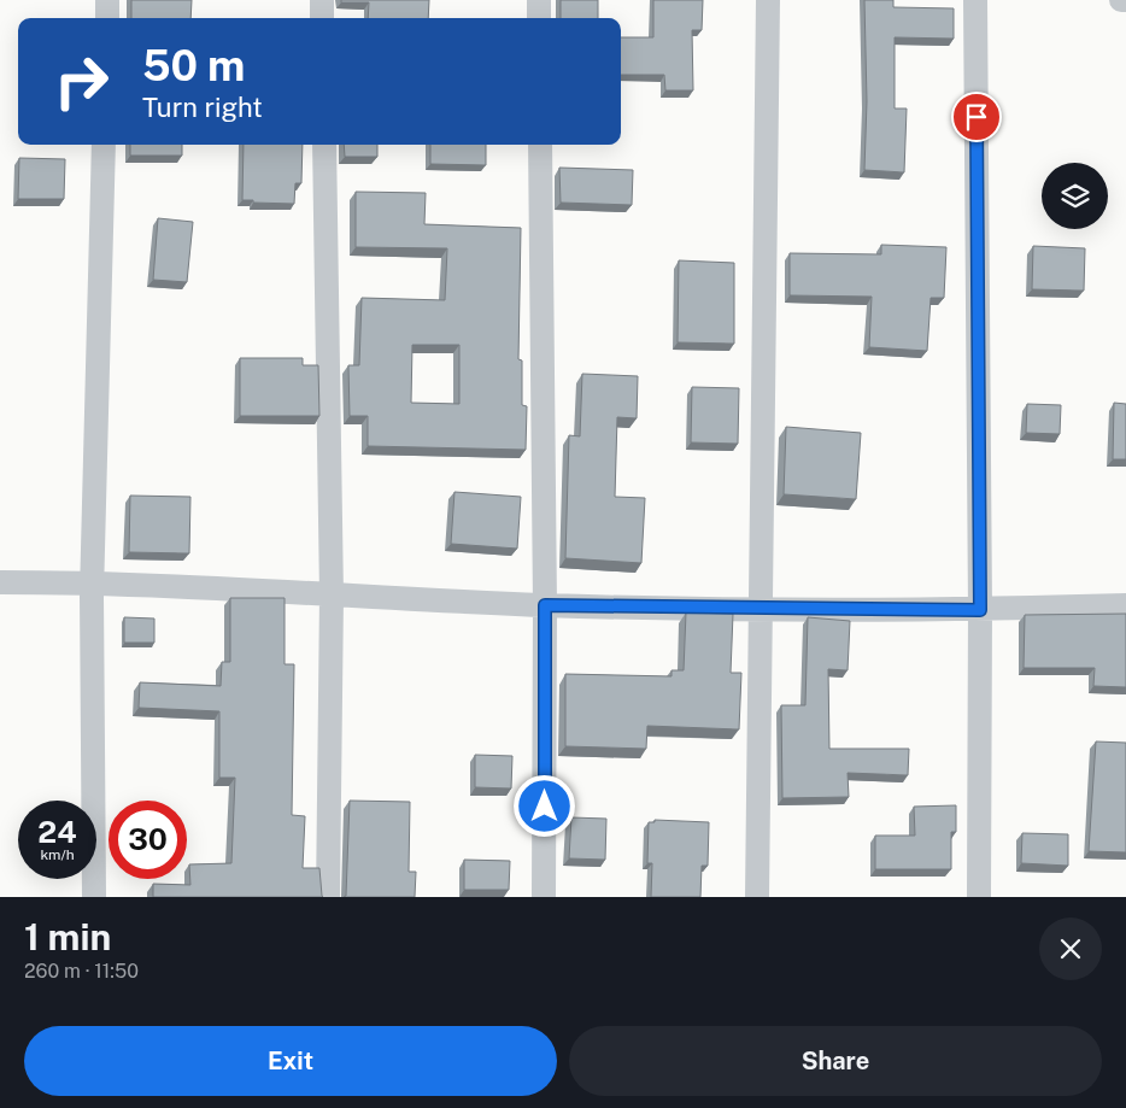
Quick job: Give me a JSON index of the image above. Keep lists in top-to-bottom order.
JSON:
{
  "page": {
    "turn": ["50 m", "Turn right"],
    "speed": "24 km/h",
    "limit": "30",
    "heading": ["1 min", "260 m · 11:50"],
    "buttons": ["Exit", "Share"]
  }
}
